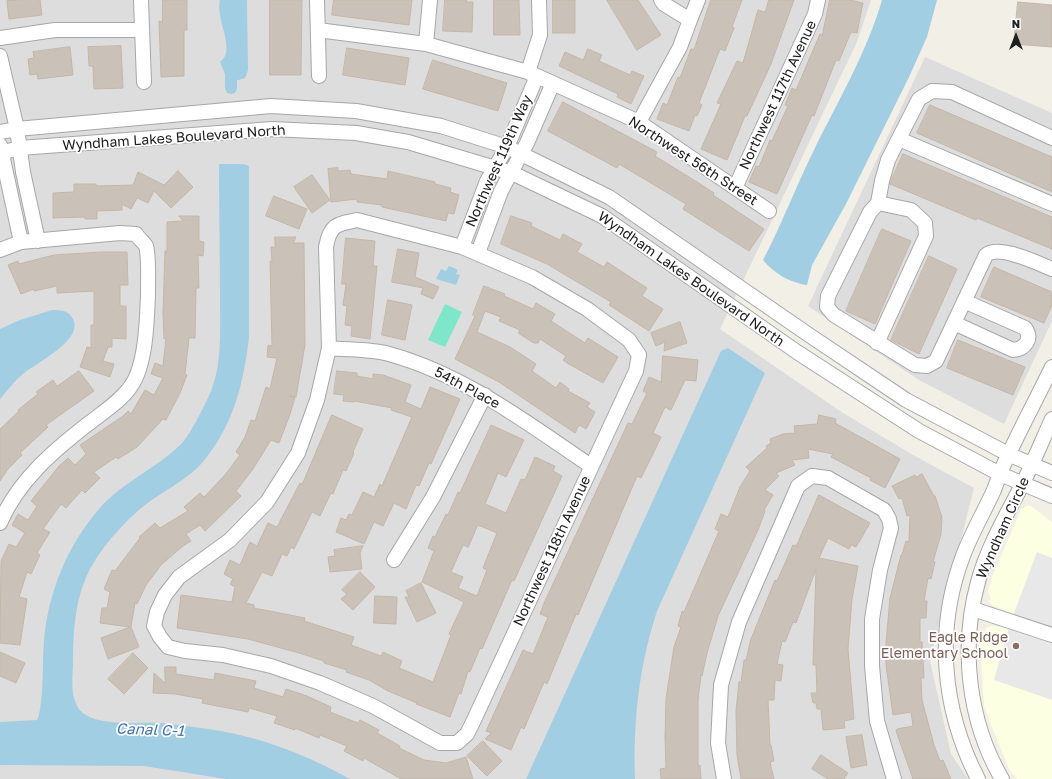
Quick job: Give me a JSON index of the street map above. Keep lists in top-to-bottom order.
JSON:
{
  "streets": {
    "street": [
      "Northwest 117th Avenue",
      "Wyndham Lakes Boulevard North",
      "Northwest 119th Way",
      "Northwest 56th Street",
      "54th Place",
      "Wyndham Circle",
      "Northwest 118th Avenue"
    ]
  },
  "crossings": [
    ["Northwest 117th Avenue", "Northwest 56th Street"],
    ["Wyndham Lakes Boulevard North", "Northwest 119th Way"],
    ["Wyndham Lakes Boulevard North", "Wyndham Circle"],
    ["Northwest 119th Way", "Northwest 56th Street"],
    ["Northwest 119th Way", "Northwest 118th Avenue"],
    ["54th Place", "Northwest 118th Avenue"]
  ],
  "water": ["Canal C-1"],
  "places": ["Eagle Ridge Elementary School"],
  "north": "top"
}
